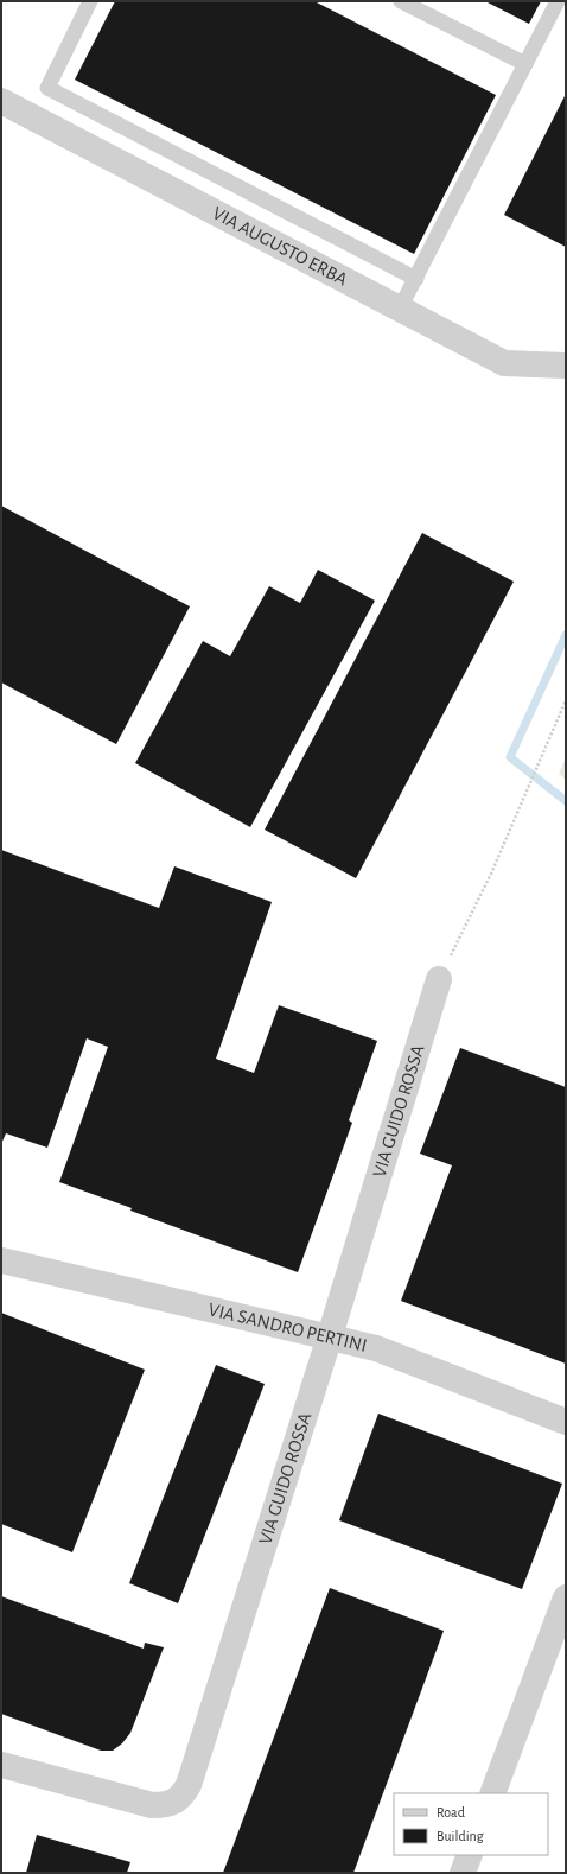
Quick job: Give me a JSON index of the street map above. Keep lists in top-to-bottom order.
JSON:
{
  "streets": {
    "street": ["VIA AUGUSTO ERBA", "VIA GUIDO ROSSA", "VIA SANDRO PERTINI"]
  },
  "crossings": [
    ["VIA GUIDO ROSSA", "VIA SANDRO PERTINI"]
  ],
  "legend": ["Road", "Building"]
}
